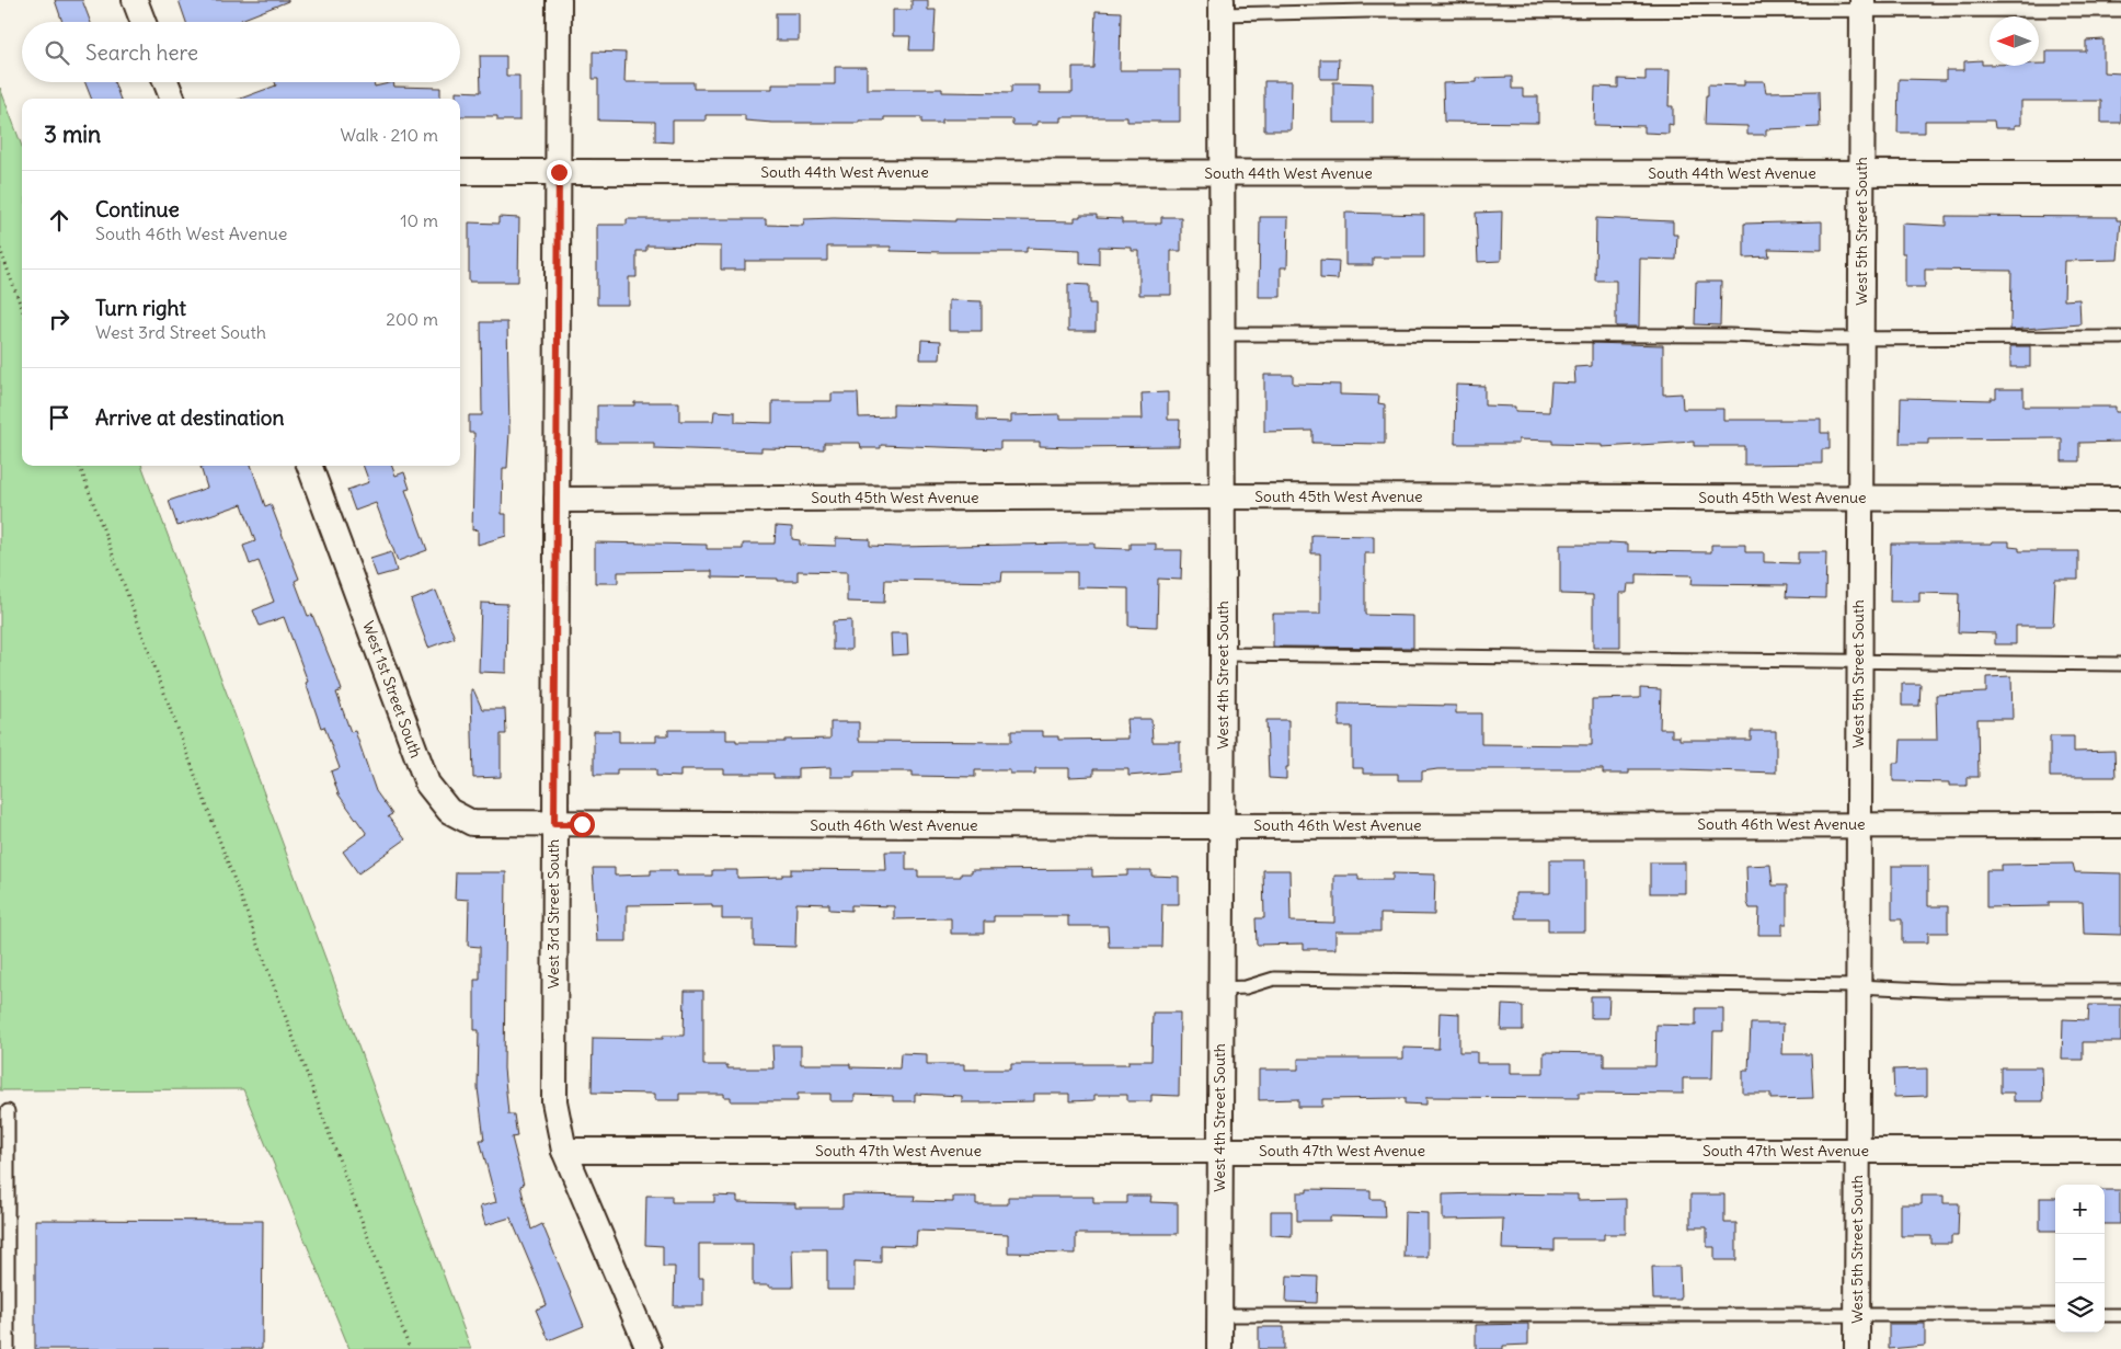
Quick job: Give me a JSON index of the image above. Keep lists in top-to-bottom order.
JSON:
{
  "streets": {
    "street": [
      "South 44th West Avenue",
      "West 5th Street South",
      "South 45th West Avenue",
      "West 4th Street South",
      "West 1st Street South",
      "South 46th West Avenue",
      "West 3rd Street South",
      "South 47th West Avenue"
    ]
  },
  "crossings": [
    ["South 44th West Avenue", "West 5th Street South"],
    ["South 44th West Avenue", "West 4th Street South"],
    ["South 44th West Avenue", "West 3rd Street South"],
    ["West 5th Street South", "South 45th West Avenue"],
    ["West 5th Street South", "South 46th West Avenue"],
    ["West 5th Street South", "South 47th West Avenue"],
    ["South 45th West Avenue", "West 4th Street South"],
    ["South 45th West Avenue", "West 3rd Street South"],
    ["West 4th Street South", "South 46th West Avenue"],
    ["West 4th Street South", "South 47th West Avenue"],
    ["West 1st Street South", "South 46th West Avenue"],
    ["West 1st Street South", "West 3rd Street South"],
    ["South 46th West Avenue", "West 3rd Street South"],
    ["West 3rd Street South", "South 47th West Avenue"]
  ],
  "north": "left",
  "page": {
    "search": "Search here",
    "heading": ["3 min", "Walk · 210 m"],
    "list": [
      ["Continue", "South 46th West Avenue", "10 m"],
      ["Turn right", "West 3rd Street South", "200 m"],
      "Arrive at destination"
    ],
    "map_buttons": ["+", "−"]
  }
}
